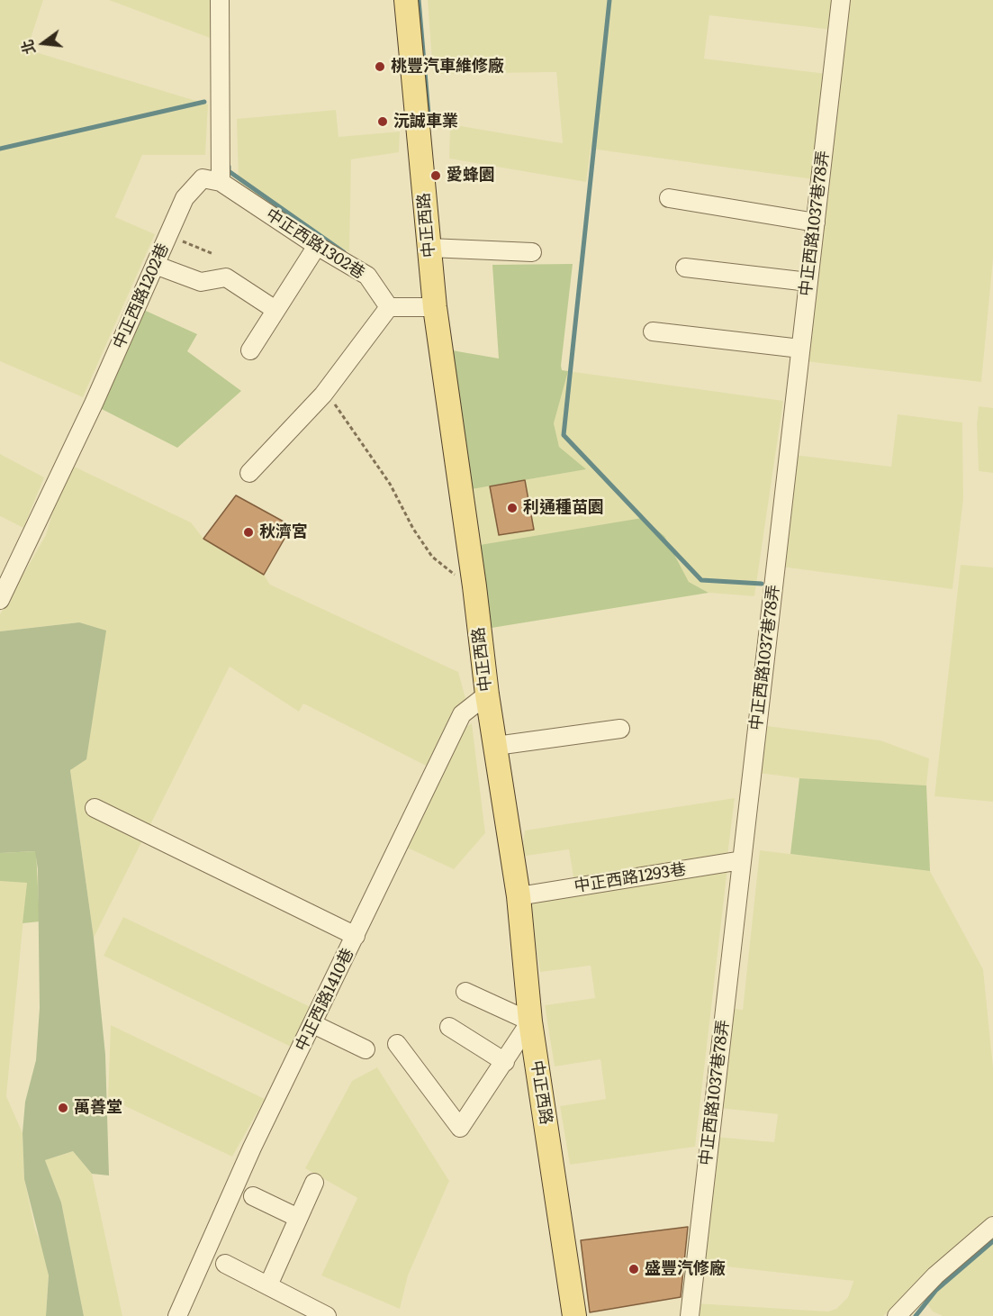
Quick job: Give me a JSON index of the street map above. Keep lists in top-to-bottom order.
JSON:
{
  "streets": {
    "main road": ["中正西路"],
    "street": [
      "中正西路1037巷78弄",
      "中正西路1302巷",
      "中正西路1202巷",
      "中正西路1293巷",
      "中正西路1410巷"
    ]
  },
  "crossings": [
    ["中正西路1037巷78弄", "中正西路1293巷"],
    ["中正西路", "中正西路1293巷"],
    ["中正西路", "中正西路1410巷"],
    ["中正西路1302巷", "中正西路1202巷"]
  ],
  "places": [
    "桃豐汽車維修廠",
    "沅誠車業",
    "愛蜂園",
    "利通種苗園",
    "秋濟宮",
    "萬善堂",
    "盛豐汽修廠"
  ],
  "north": "left"
}
